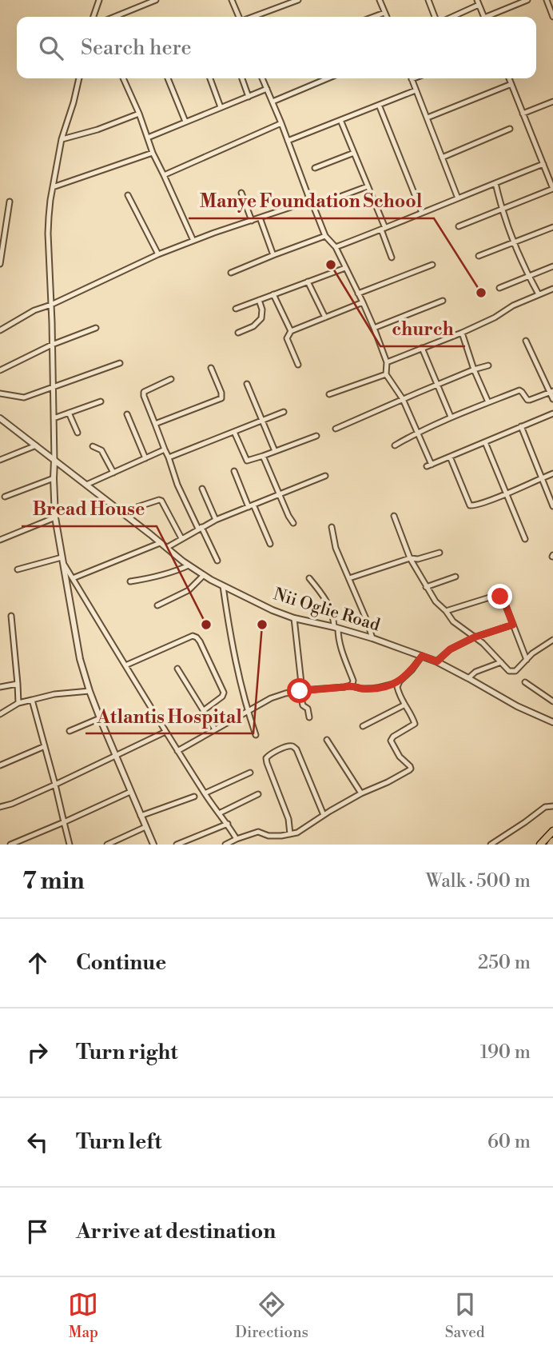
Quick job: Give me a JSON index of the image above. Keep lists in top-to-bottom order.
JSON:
{
  "streets": {
    "street": ["Nii Oglie Road"]
  },
  "places": [
    "church",
    "Manye Foundation School",
    "Bread House",
    "Atlantis Hospital"
  ],
  "page": {
    "search": "Search here",
    "heading": ["7 min", "Walk · 500 m"],
    "list": [
      ["Continue", "250 m"],
      ["Turn right", "190 m"],
      ["Turn left", "60 m"],
      "Arrive at destination"
    ],
    "nav": ["Map", "Directions", "Saved"]
  }
}
